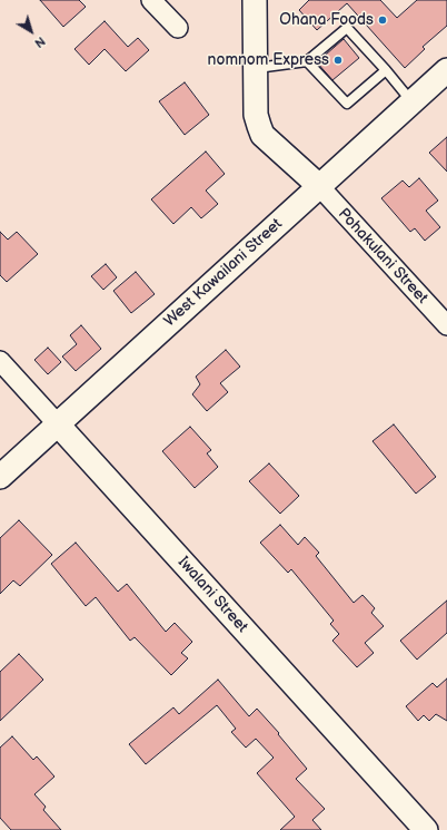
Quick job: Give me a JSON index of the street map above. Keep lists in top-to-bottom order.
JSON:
{
  "streets": {
    "street": ["Pohakulani Street", "West Kawailani Street", "Iwalani Street"]
  },
  "crossings": [
    ["Pohakulani Street", "West Kawailani Street"],
    ["West Kawailani Street", "Iwalani Street"]
  ],
  "places": ["Ohana Foods", "nomnom Express"],
  "north": "bottom right"
}
